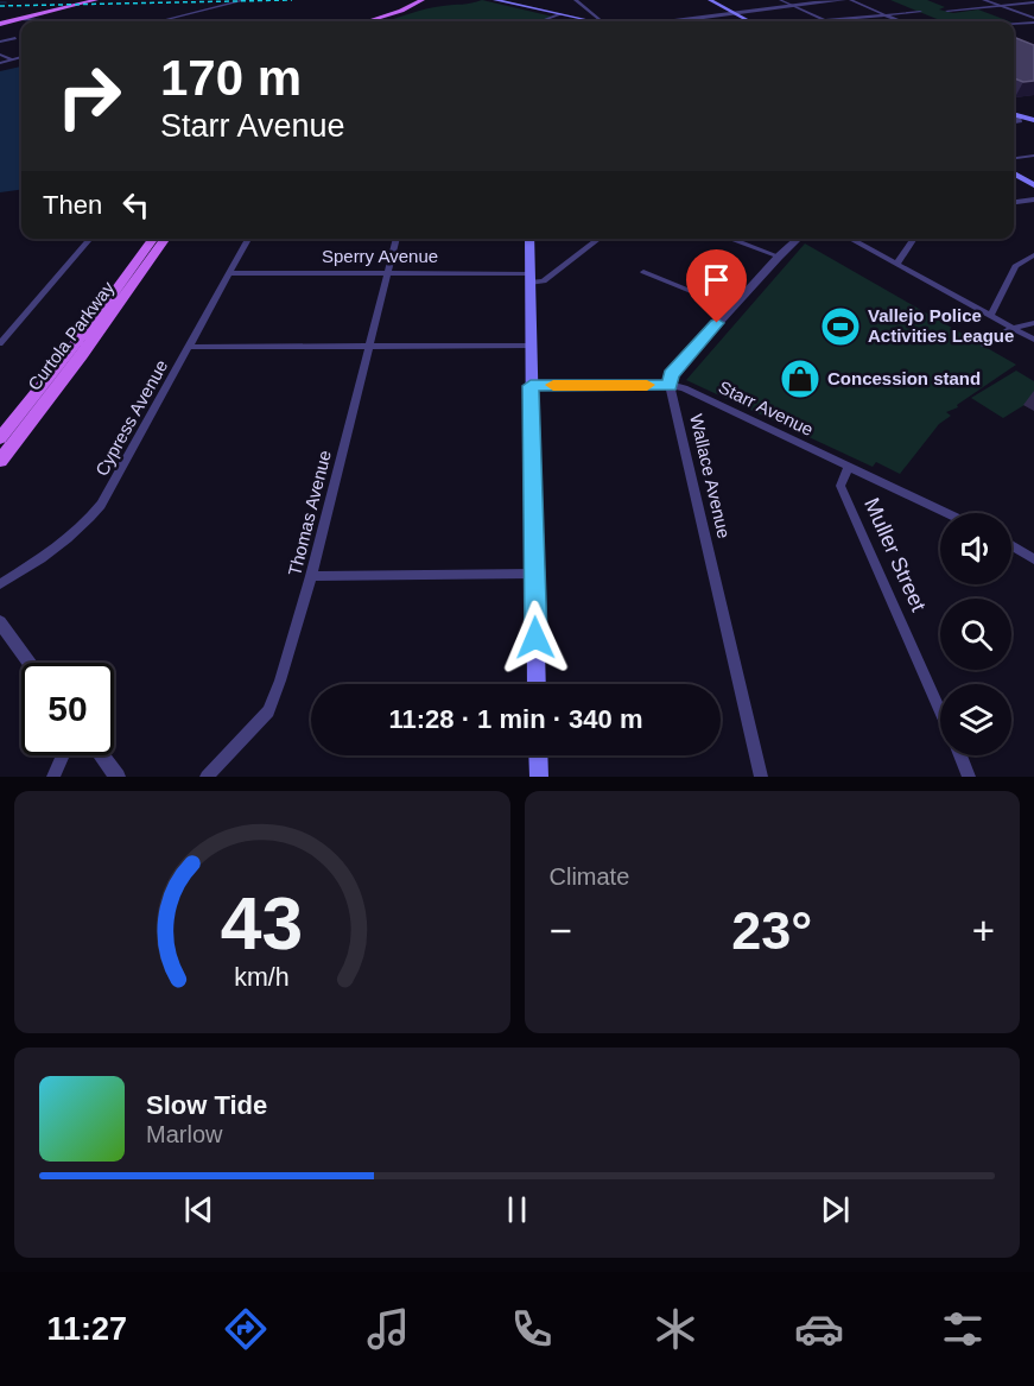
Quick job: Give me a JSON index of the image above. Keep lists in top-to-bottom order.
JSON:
{
  "streets": {
    "main road": ["Curtola Parkway"],
    "street": [
      "Sperry Avenue",
      "Starr Avenue",
      "Cypress Avenue",
      "Wallace Avenue",
      "Thomas Avenue",
      "Muller Street"
    ]
  },
  "crossings": [
    ["Sperry Avenue", "Cypress Avenue"],
    ["Sperry Avenue", "Thomas Avenue"],
    ["Starr Avenue", "Wallace Avenue"],
    ["Starr Avenue", "Muller Street"]
  ],
  "places": {
    "sports": ["Vallejo Police Activities League"],
    "shop": ["Concession stand"]
  },
  "page": {
    "turn": ["170 m", "Starr Avenue"],
    "then": "Then",
    "limit": "50",
    "trip": "11:28 · 1 min · 340 m",
    "tile": "Climate",
    "heat": ["−", "23°", "+"],
    "song": ["Slow Tide", "Marlow"],
    "tabs": "11:27",
    "gauge": ["43", "km/h"]
  }
}
